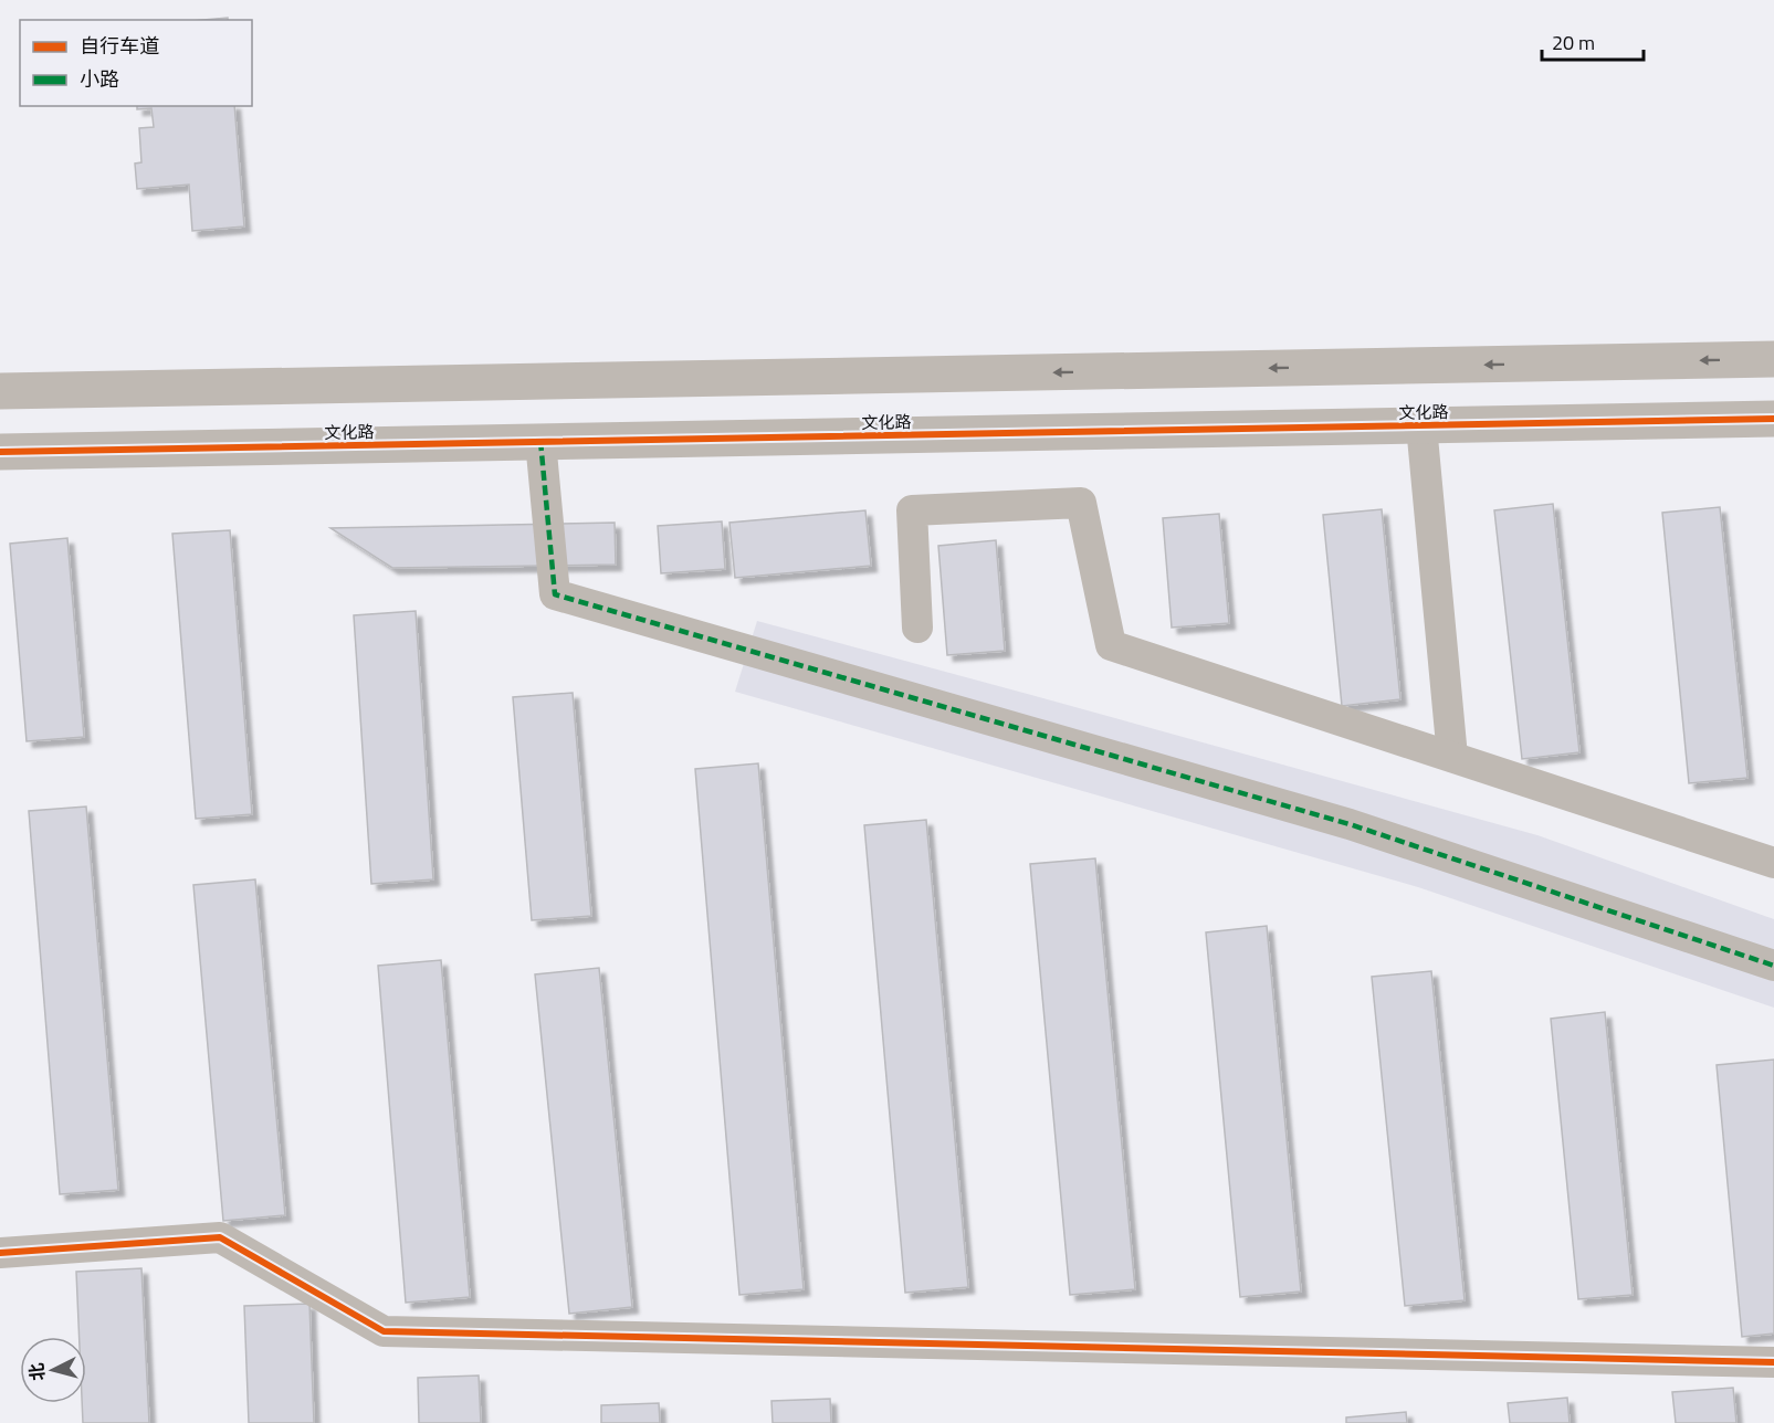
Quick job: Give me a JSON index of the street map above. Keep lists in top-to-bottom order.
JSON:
{
  "streets": {
    "street": ["文化路"]
  },
  "legend": ["自行车道", "小路"],
  "scale_bar": "20 m",
  "north": "left"
}
